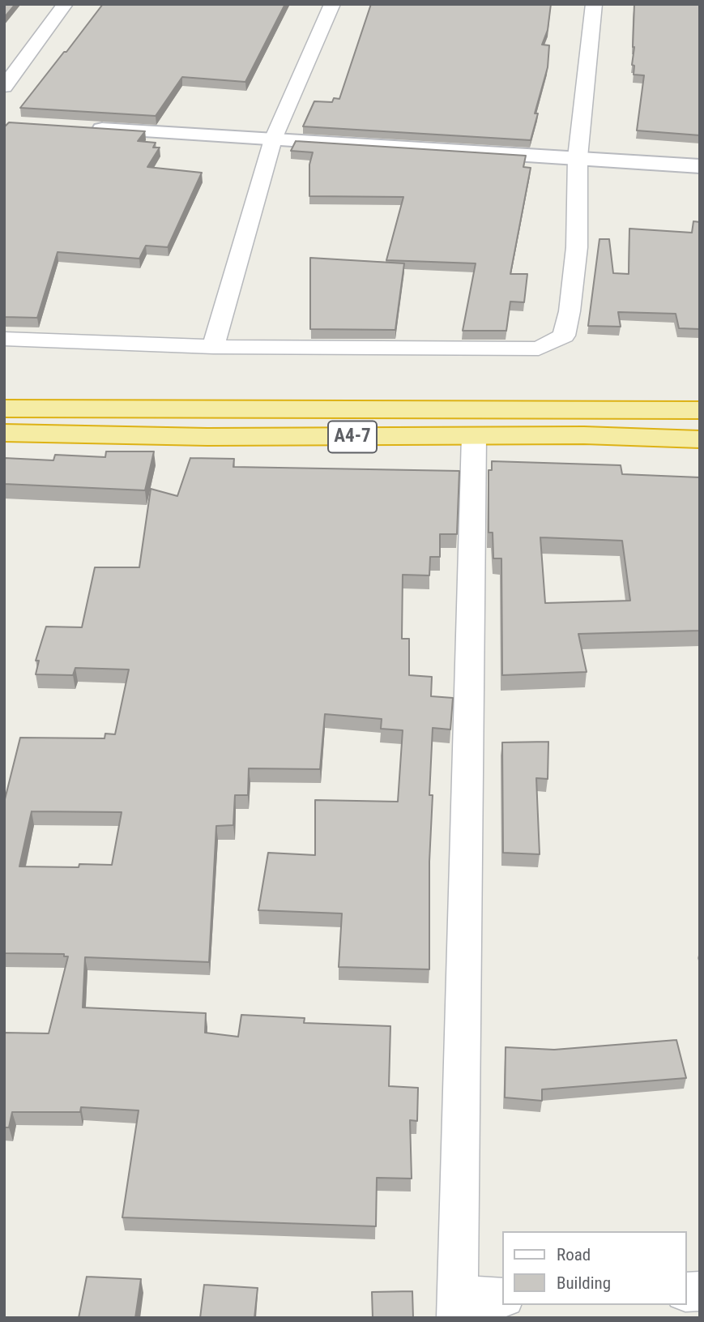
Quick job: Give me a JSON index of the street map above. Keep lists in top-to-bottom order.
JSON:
{
  "streets": {
    "highway": ["A4-7"]
  },
  "legend": ["Road", "Building"]
}
